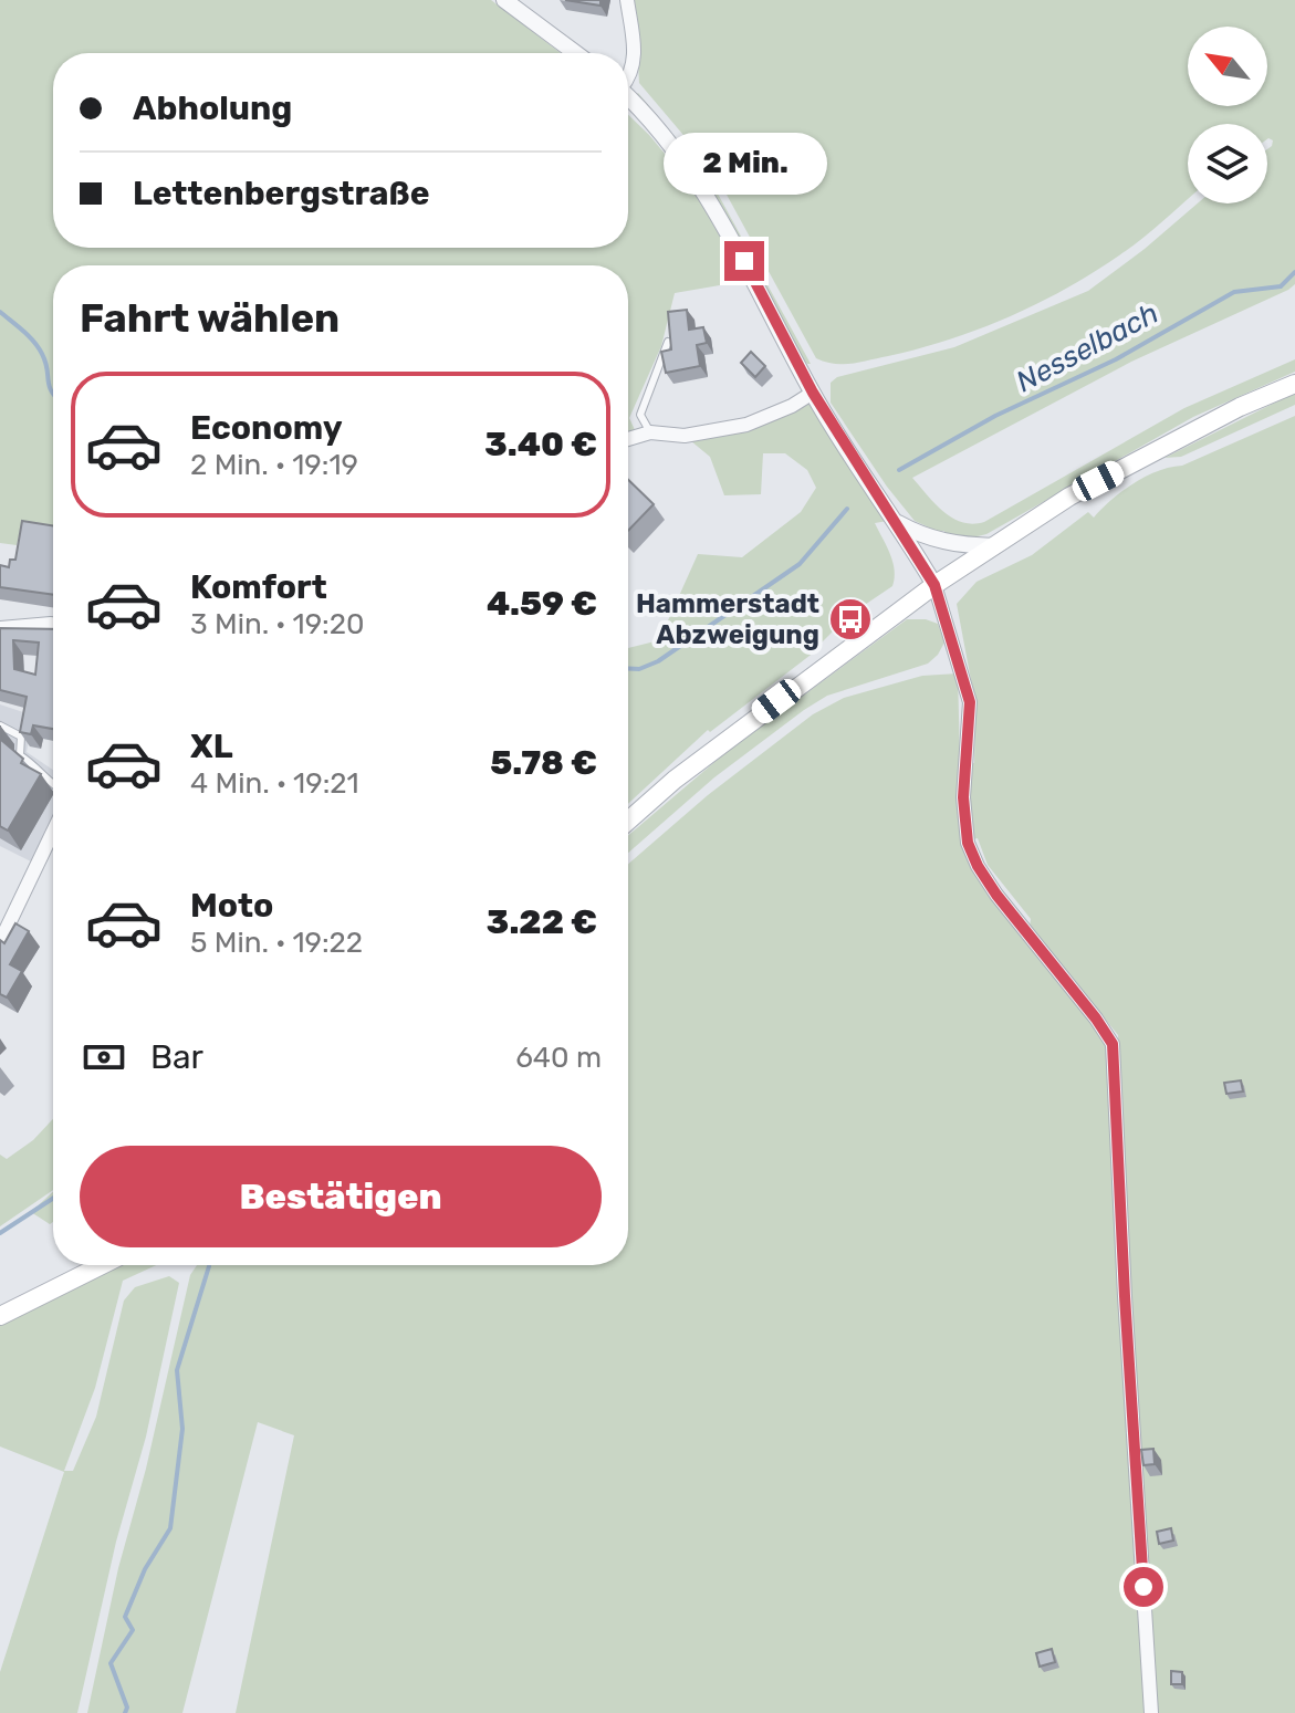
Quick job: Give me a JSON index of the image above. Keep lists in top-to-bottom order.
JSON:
{
  "water": ["Nesselbach"],
  "places": {
    "bus stop": ["Hammerstadt Abzweigung"]
  },
  "north": "top left",
  "page": {
    "banner": ["Abholung", "Lettenbergstraße"],
    "bubble": "2 Min.",
    "heading": "Fahrt wählen",
    "list": [
      {
        "name": "Economy",
        "note": "2 Min. · 19:19",
        "value": "3.40 €"
      },
      {
        "name": "Komfort",
        "note": "3 Min. · 19:20",
        "value": "4.59 €"
      },
      {
        "name": "XL",
        "note": "4 Min. · 19:21",
        "value": "5.78 €"
      },
      {
        "name": "Moto",
        "note": "5 Min. · 19:22",
        "value": "3.22 €"
      }
    ],
    "pay": ["Bar", "640 m"],
    "buttons": "Bestätigen"
  }
}
